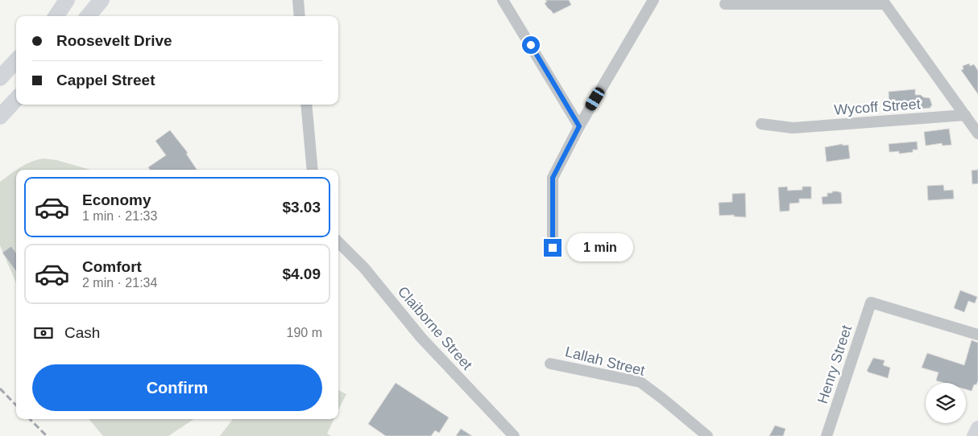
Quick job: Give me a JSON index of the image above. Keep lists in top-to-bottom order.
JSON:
{
  "streets": {
    "street": [
      "Wycoff Street",
      "Claiborne Street",
      "Lallah Street",
      "Henry Street"
    ]
  },
  "page": {
    "banner": ["Roosevelt Drive", "Cappel Street"],
    "list": [
      {
        "name": "Economy",
        "note": "1 min · 21:33",
        "value": "$3.03"
      },
      {
        "name": "Comfort",
        "note": "2 min · 21:34",
        "value": "$4.09"
      }
    ],
    "bubble": "1 min",
    "pay": ["Cash", "190 m"],
    "buttons": "Confirm"
  }
}
